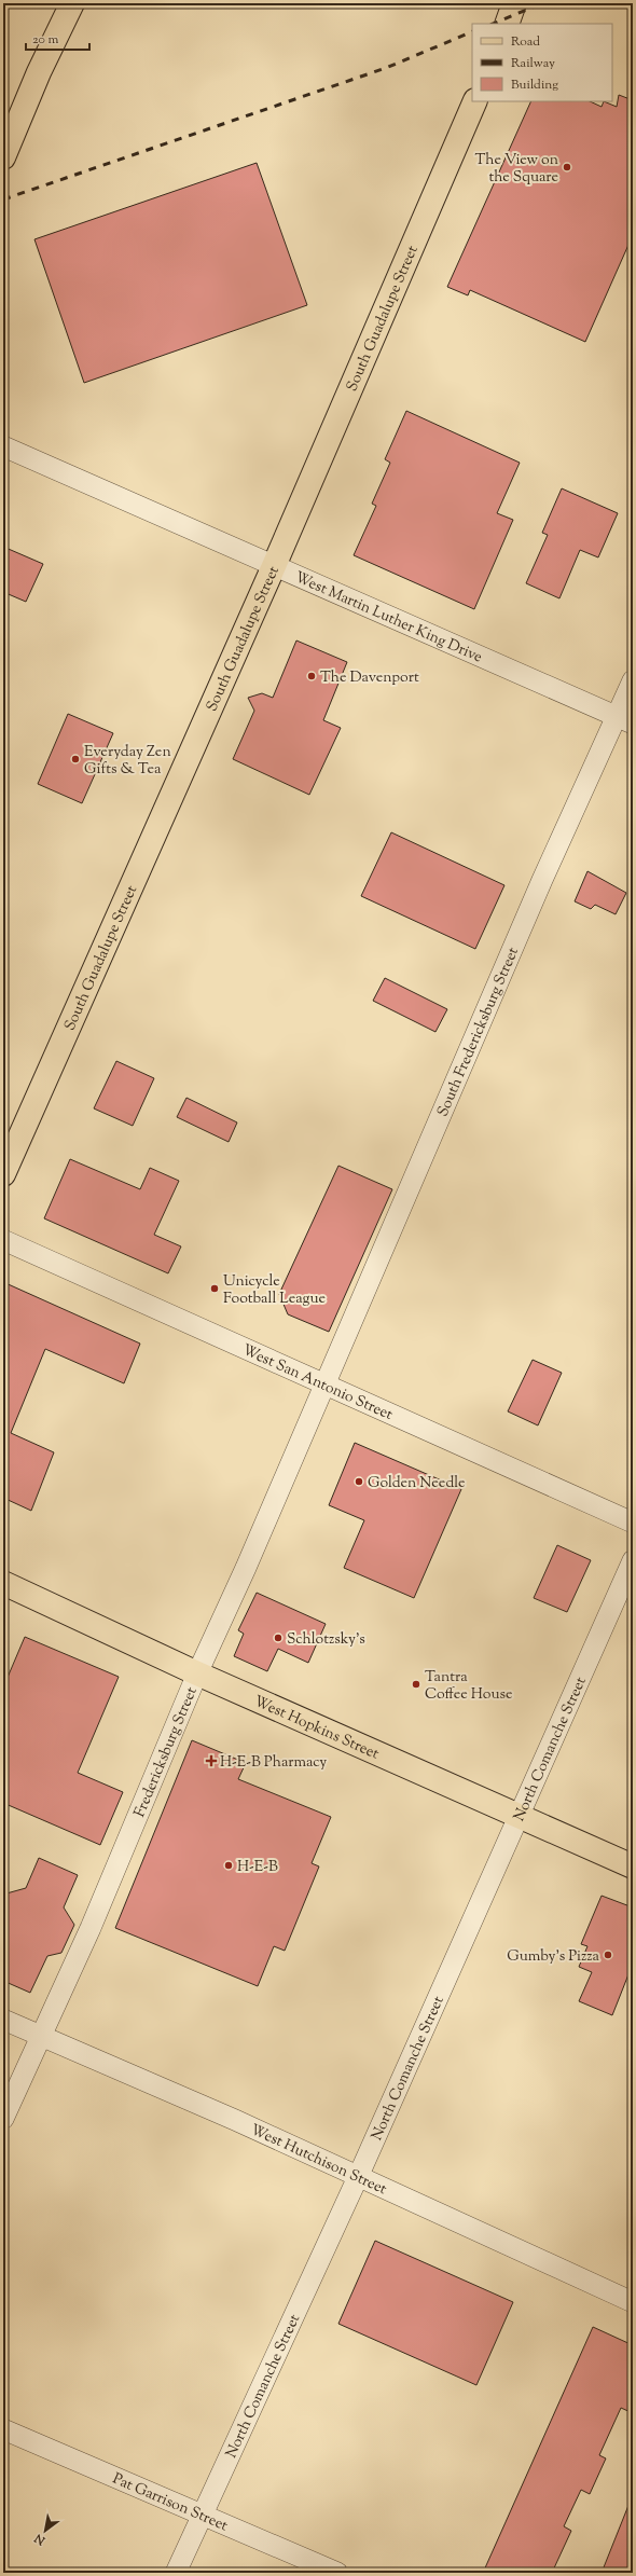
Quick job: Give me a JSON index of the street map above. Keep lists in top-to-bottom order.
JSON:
{
  "streets": {
    "main road": ["South Guadalupe Street", "West Hopkins Street"],
    "street": [
      "West Martin Luther King Drive",
      "South Fredericksburg Street",
      "West San Antonio Street",
      "North Comanche Street",
      "Fredericksburg Street",
      "West Hutchison Street",
      "Pat Garrison Street"
    ]
  },
  "crossings": [
    ["South Guadalupe Street", "West Martin Luther King Drive"],
    ["West Martin Luther King Drive", "South Fredericksburg Street"],
    ["South Fredericksburg Street", "West San Antonio Street"],
    ["South Fredericksburg Street", "Fredericksburg Street"],
    ["West San Antonio Street", "Fredericksburg Street"],
    ["West Hopkins Street", "North Comanche Street"],
    ["West Hopkins Street", "Fredericksburg Street"],
    ["North Comanche Street", "West Hutchison Street"],
    ["North Comanche Street", "Pat Garrison Street"],
    ["Fredericksburg Street", "West Hutchison Street"]
  ],
  "places": {
    "other": [
      "The View on the Square",
      "The Davenport",
      "Everyday Zen Gifts & Tea",
      "Unicycle Football League",
      "Golden Needle",
      "Schlotzsky's",
      "Tantra Coffee House",
      "H-E-B",
      "Gumby's Pizza"
    ],
    "health": ["H-E-B Pharmacy"]
  },
  "legend": ["Road", "Railway", "Building"],
  "scale_bar": "20 m",
  "north": "bottom left"
}
